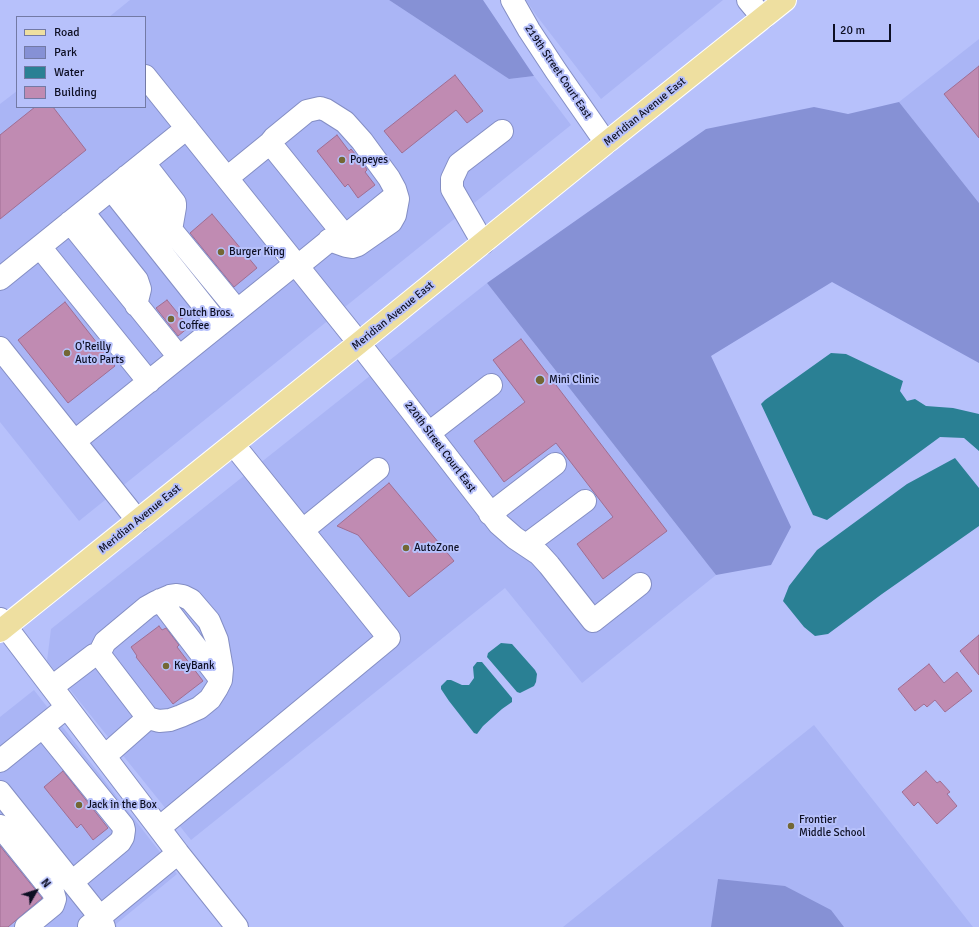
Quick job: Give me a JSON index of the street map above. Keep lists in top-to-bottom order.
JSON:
{
  "streets": {
    "main road": ["Meridian Avenue East"],
    "street": ["219th Street Court East", "220th Street Court East"]
  },
  "crossings": [
    ["219th Street Court East", "Meridian Avenue East"],
    ["Meridian Avenue East", "220th Street Court East"]
  ],
  "places": [
    "Popeyes",
    "Burger King",
    "Dutch Bros. Coffee",
    "O'Reilly Auto Parts",
    "Mini Clinic",
    "AutoZone",
    "KeyBank",
    "Jack in the Box",
    "Frontier Middle School"
  ],
  "legend": [
    "Road",
    "Park",
    "Water",
    "Building"
  ],
  "scale_bar": "20 m",
  "north": "top right"
}
